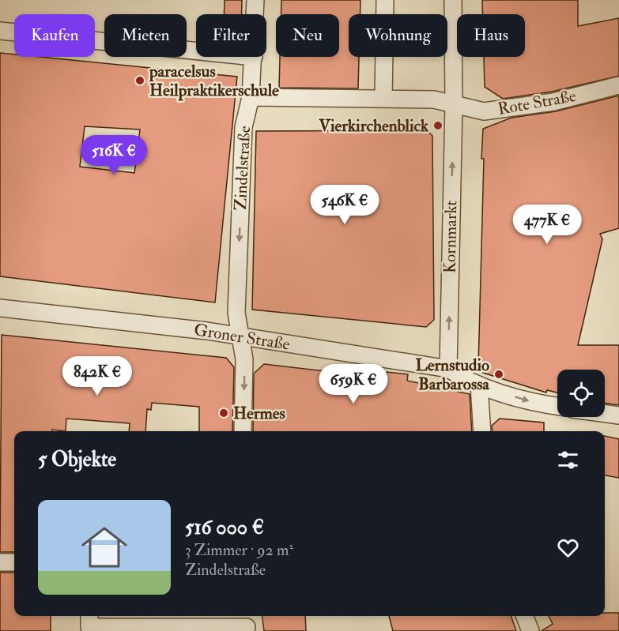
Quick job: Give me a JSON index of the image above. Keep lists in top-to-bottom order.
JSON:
{
  "streets": {
    "street": [
      "Rote Straße",
      "Zindelstraße",
      "Kornmarkt",
      "Groner Straße"
    ]
  },
  "crossings": [
    ["Rote Straße", "Zindelstraße"],
    ["Rote Straße", "Kornmarkt"],
    ["Zindelstraße", "Groner Straße"],
    ["Kornmarkt", "Groner Straße"]
  ],
  "one_way": ["Zindelstraße", "Kornmarkt"],
  "places": [
    "paracelsus Heilpraktikerschule",
    "Vierkirchenblick",
    "Lernstudio Barbarossa",
    "Hermes"
  ],
  "page": {
    "chip": [
      "Kaufen",
      "Mieten",
      "Filter",
      "Neu",
      "Wohnung",
      "Haus"
    ],
    "price": [
      "516K €",
      "546K €",
      "477K €",
      "842K €",
      "659K €"
    ],
    "heading": "5 Objekte",
    "list": [
      {
        "name": "516 000 €",
        "note": "3 Zimmer · 92 m² · Zindelstraße"
      }
    ]
  }
}
